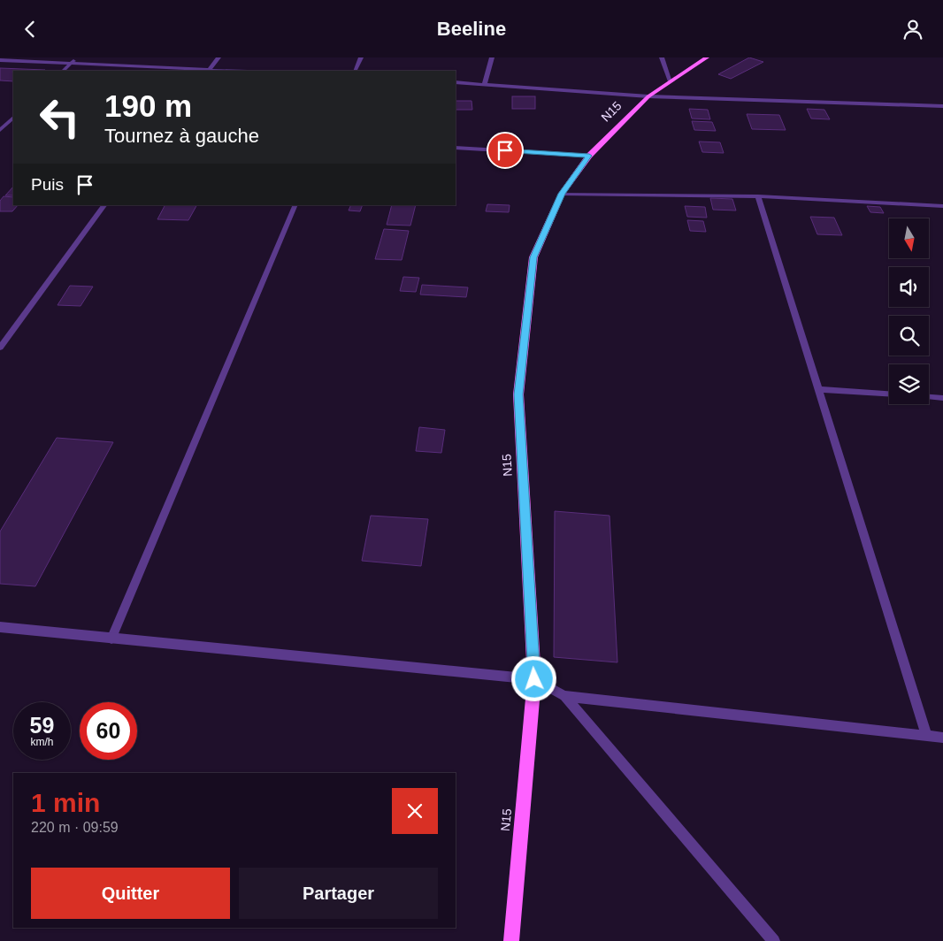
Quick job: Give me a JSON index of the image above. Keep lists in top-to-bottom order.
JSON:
{
  "streets": {
    "main road": ["N15"]
  },
  "north": "bottom",
  "page": {
    "header": "Beeline",
    "turn": ["190 m", "Tournez à gauche"],
    "then": "Puis",
    "speed": "59 km/h",
    "limit": "60",
    "heading": ["1 min", "220 m · 09:59"],
    "buttons": ["Quitter", "Partager"]
  }
}
